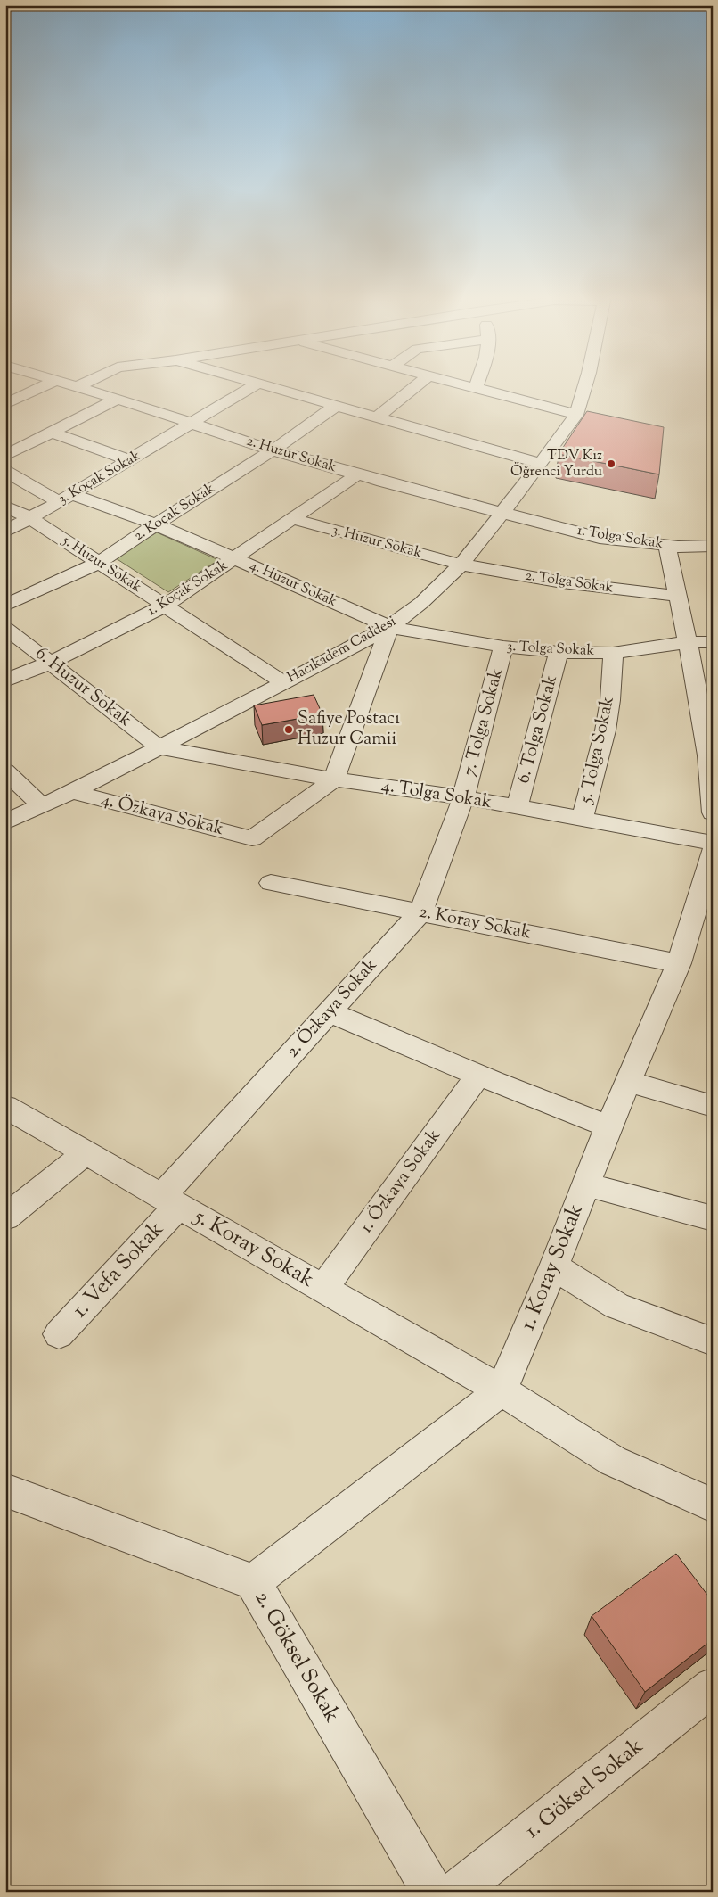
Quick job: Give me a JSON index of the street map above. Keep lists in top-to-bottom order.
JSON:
{
  "streets": {
    "street": [
      "2. Huzur Sokak",
      "3. Koçak Sokak",
      "2. Koçak Sokak",
      "1. Tolga Sokak",
      "3. Huzur Sokak",
      "5. Huzur Sokak",
      "2. Tolga Sokak",
      "4. Huzur Sokak",
      "1. Koçak Sokak",
      "3. Tolga Sokak",
      "Hacıkadem Caddesi",
      "6. Huzur Sokak",
      "7. Tolga Sokak",
      "6. Tolga Sokak",
      "5. Tolga Sokak",
      "4. Tolga Sokak",
      "4. Özkaya Sokak",
      "2. Koray Sokak",
      "2. Özkaya Sokak",
      "1. Özkaya Sokak",
      "5. Koray Sokak",
      "1. Koray Sokak",
      "1. Vefa Sokak",
      "2. Göksel Sokak",
      "1. Göksel Sokak"
    ]
  },
  "crossings": [
    ["2. Huzur Sokak", "3. Koçak Sokak"],
    ["2. Huzur Sokak", "2. Koçak Sokak"],
    ["2. Huzur Sokak", "1. Tolga Sokak"],
    ["2. Huzur Sokak", "1. Koçak Sokak"],
    ["2. Huzur Sokak", "Hacıkadem Caddesi"],
    ["3. Koçak Sokak", "5. Huzur Sokak"],
    ["3. Koçak Sokak", "4. Huzur Sokak"],
    ["2. Koçak Sokak", "5. Huzur Sokak"],
    ["2. Koçak Sokak", "4. Huzur Sokak"],
    ["1. Tolga Sokak", "Hacıkadem Caddesi"],
    ["3. Huzur Sokak", "2. Tolga Sokak"],
    ["3. Huzur Sokak", "1. Koçak Sokak"],
    ["3. Huzur Sokak", "Hacıkadem Caddesi"],
    ["5. Huzur Sokak", "1. Koçak Sokak"],
    ["5. Huzur Sokak", "Hacıkadem Caddesi"],
    ["2. Tolga Sokak", "Hacıkadem Caddesi"],
    ["4. Huzur Sokak", "1. Koçak Sokak"],
    ["4. Huzur Sokak", "3. Tolga Sokak"],
    ["4. Huzur Sokak", "Hacıkadem Caddesi"],
    ["1. Koçak Sokak", "6. Huzur Sokak"],
    ["3. Tolga Sokak", "Hacıkadem Caddesi"],
    ["3. Tolga Sokak", "7. Tolga Sokak"],
    ["3. Tolga Sokak", "6. Tolga Sokak"],
    ["3. Tolga Sokak", "5. Tolga Sokak"],
    ["Hacıkadem Caddesi", "6. Huzur Sokak"],
    ["Hacıkadem Caddesi", "4. Tolga Sokak"],
    ["Hacıkadem Caddesi", "4. Özkaya Sokak"],
    ["6. Huzur Sokak", "4. Tolga Sokak"],
    ["7. Tolga Sokak", "4. Tolga Sokak"],
    ["7. Tolga Sokak", "2. Özkaya Sokak"],
    ["6. Tolga Sokak", "4. Tolga Sokak"],
    ["5. Tolga Sokak", "4. Tolga Sokak"],
    ["4. Tolga Sokak", "4. Özkaya Sokak"],
    ["4. Tolga Sokak", "2. Özkaya Sokak"],
    ["2. Koray Sokak", "2. Özkaya Sokak"],
    ["2. Koray Sokak", "1. Koray Sokak"],
    ["2. Özkaya Sokak", "5. Koray Sokak"],
    ["2. Özkaya Sokak", "1. Vefa Sokak"],
    ["1. Özkaya Sokak", "5. Koray Sokak"],
    ["5. Koray Sokak", "1. Koray Sokak"],
    ["5. Koray Sokak", "1. Vefa Sokak"],
    ["1. Koray Sokak", "2. Göksel Sokak"]
  ],
  "places": ["TDV Kız Öğrenci Yurdu", "Safiye Postacı Huzur Camii"]
}
